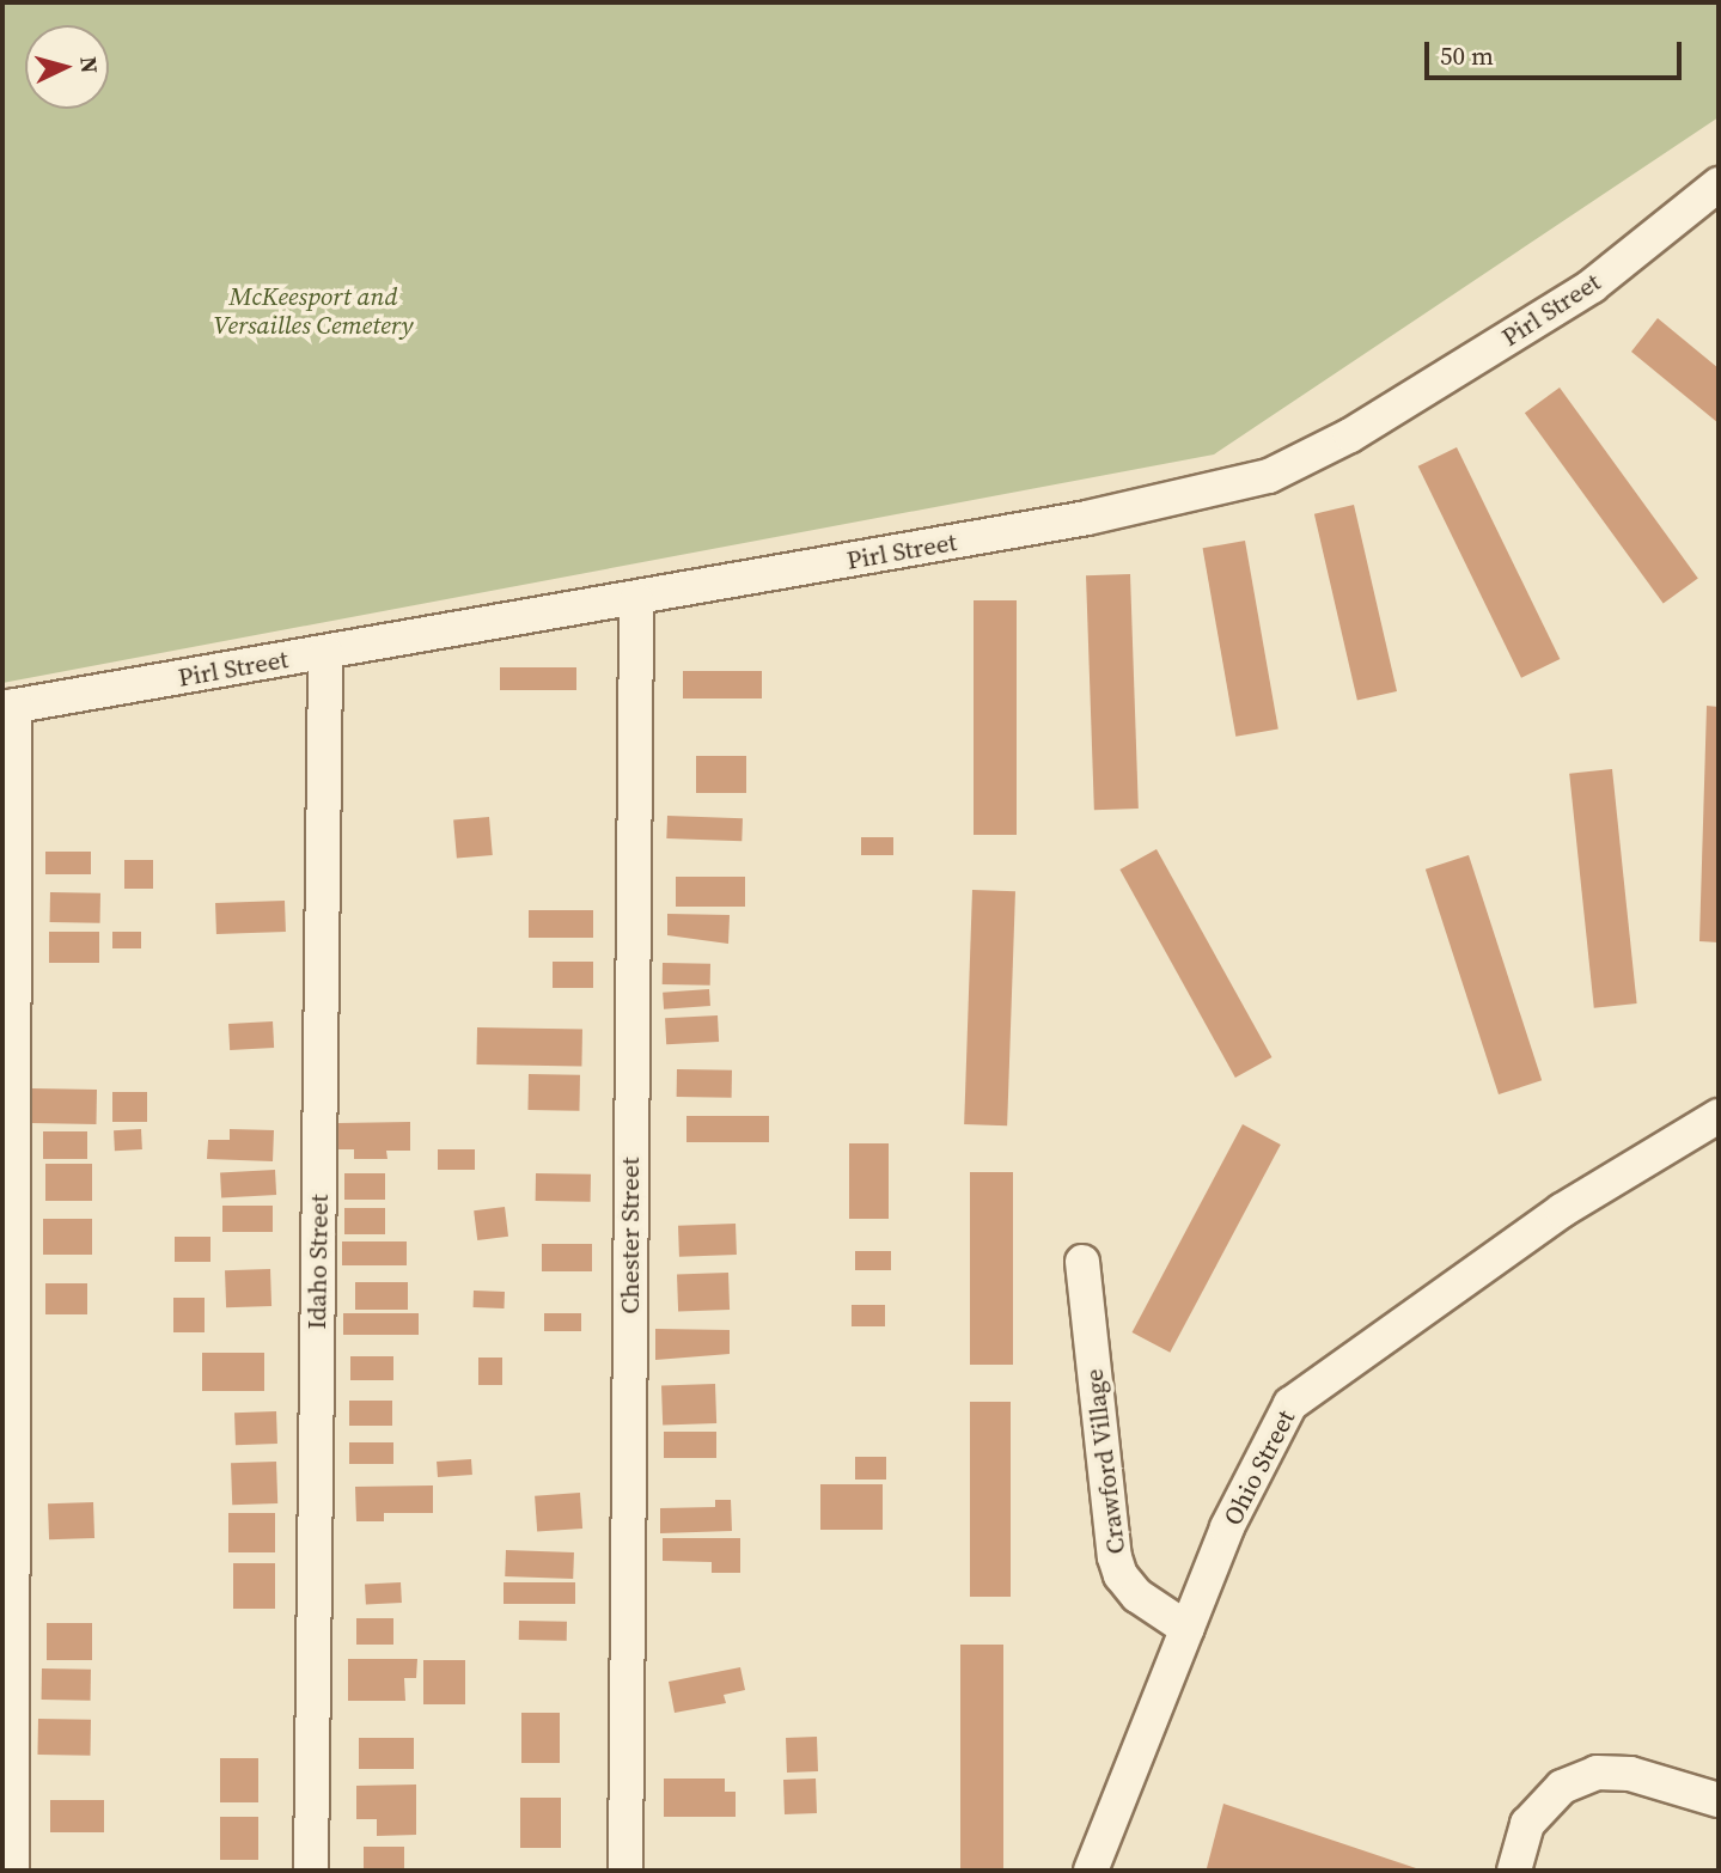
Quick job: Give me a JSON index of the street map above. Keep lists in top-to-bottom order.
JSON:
{
  "streets": {
    "street": [
      "Pirl Street",
      "Chester Street",
      "Idaho Street",
      "Crawford Village",
      "Ohio Street"
    ]
  },
  "crossings": [
    ["Pirl Street", "Chester Street"],
    ["Pirl Street", "Idaho Street"],
    ["Crawford Village", "Ohio Street"]
  ],
  "parks": ["McKeesport and Versailles Cemetery"],
  "scale_bar": "50 m",
  "north": "right"
}
